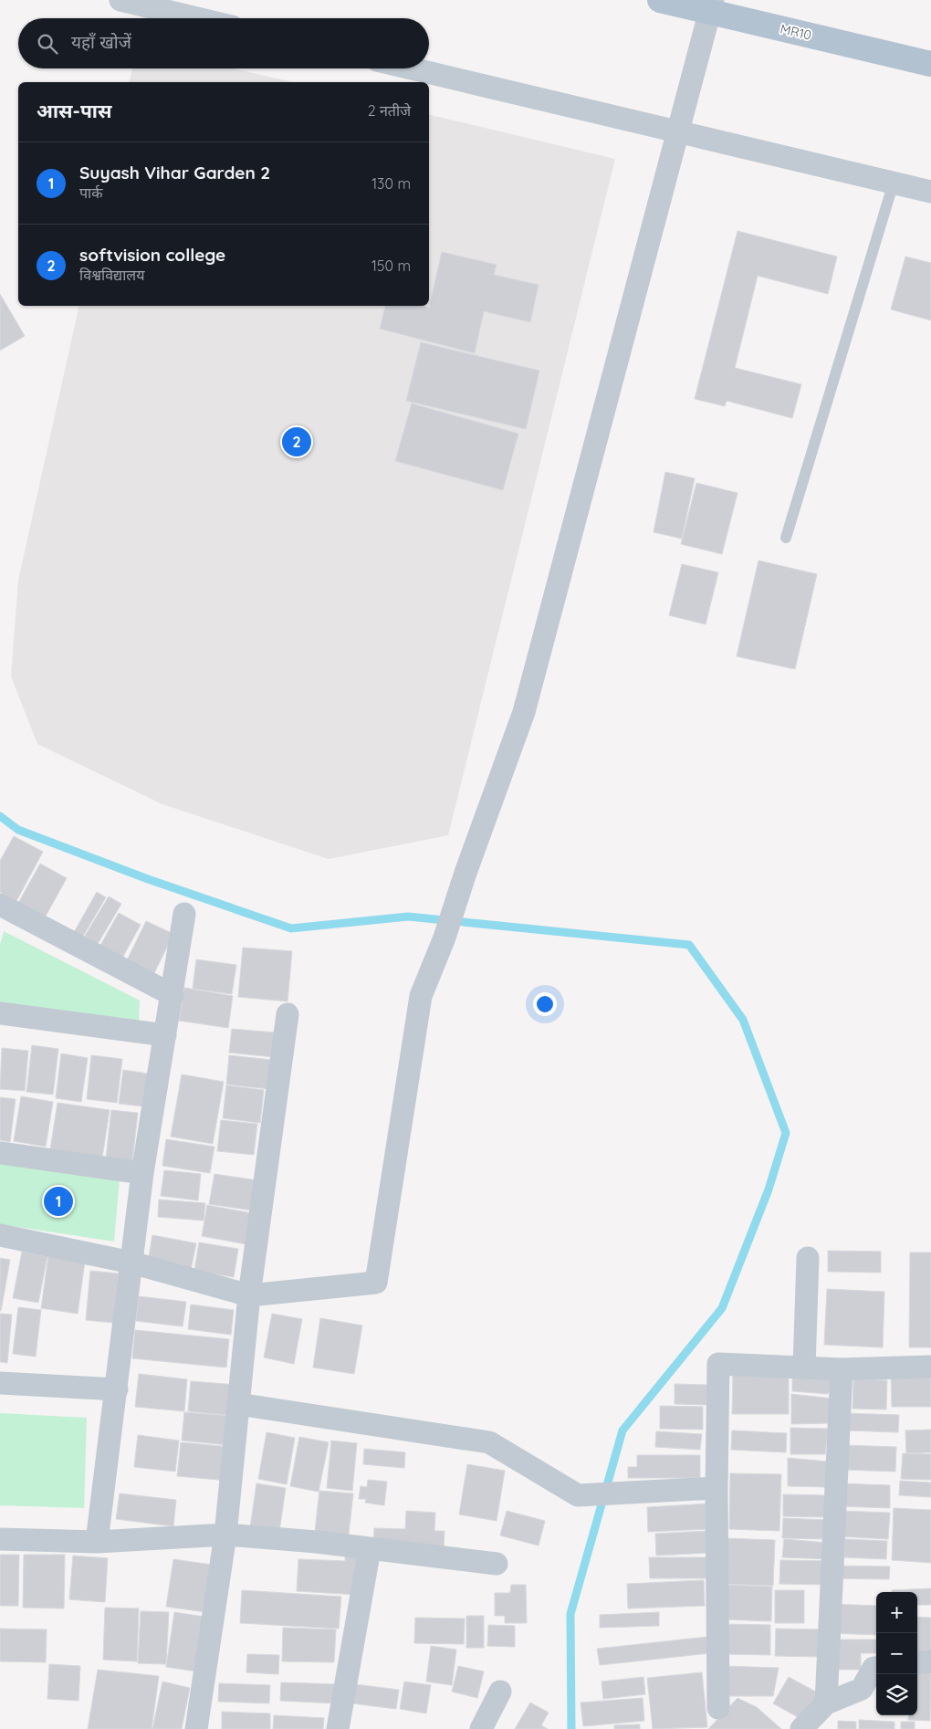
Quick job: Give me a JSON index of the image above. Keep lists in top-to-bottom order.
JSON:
{
  "streets": {
    "main road": ["MR10"]
  },
  "page": {
    "search": "यहाँ खोजें",
    "heading": ["आस-पास", "2 नतीजे"],
    "list": [
      {
        "mark": "1",
        "name": "Suyash Vihar Garden 2",
        "note": "पार्क",
        "value": "130 m"
      },
      {
        "mark": "2",
        "name": "softvision college",
        "note": "विश्वविद्यालय",
        "value": "150 m"
      }
    ],
    "pins": ["2", "1"],
    "map_buttons": ["+", "−"]
  }
}
